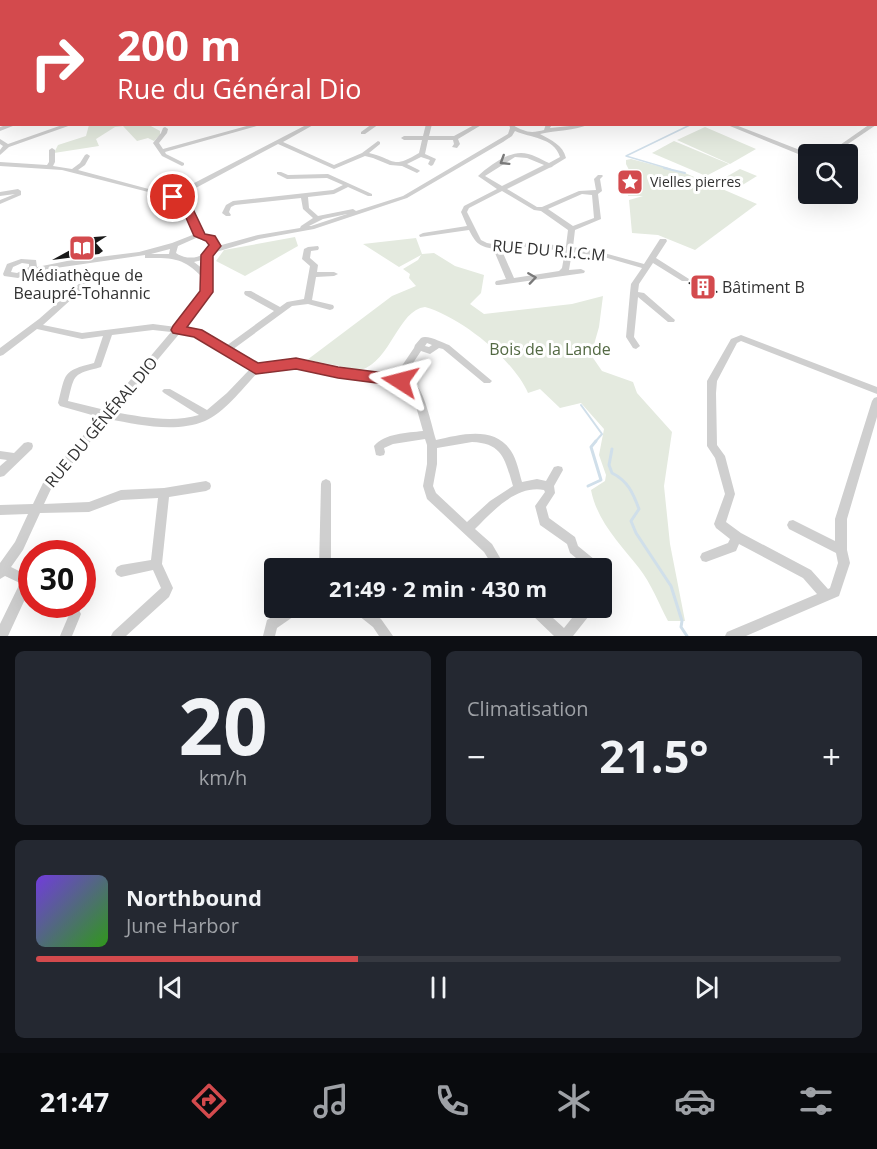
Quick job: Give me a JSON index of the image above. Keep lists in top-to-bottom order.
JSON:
{
  "streets": {
    "street": ["RUE DU R.I.C.M", "RUE DU GÉNÉRAL DIO"]
  },
  "parks": ["Bois de la Lande"],
  "places": {
    "place": ["Vielles pierres"],
    "library": ["Médiathèque de Beaupré-Tohannic"],
    "building": ["Bâtiment B"]
  },
  "page": {
    "turn": ["200 m", "Rue du Général Dio"],
    "limit": "30",
    "trip": "21:49 · 2 min · 430 m",
    "tile": [
      ["20", "km/h"],
      "Climatisation"
    ],
    "heat": ["−", "21.5°", "+"],
    "song": ["Northbound", "June Harbor"],
    "tabs": "21:47"
  }
}
